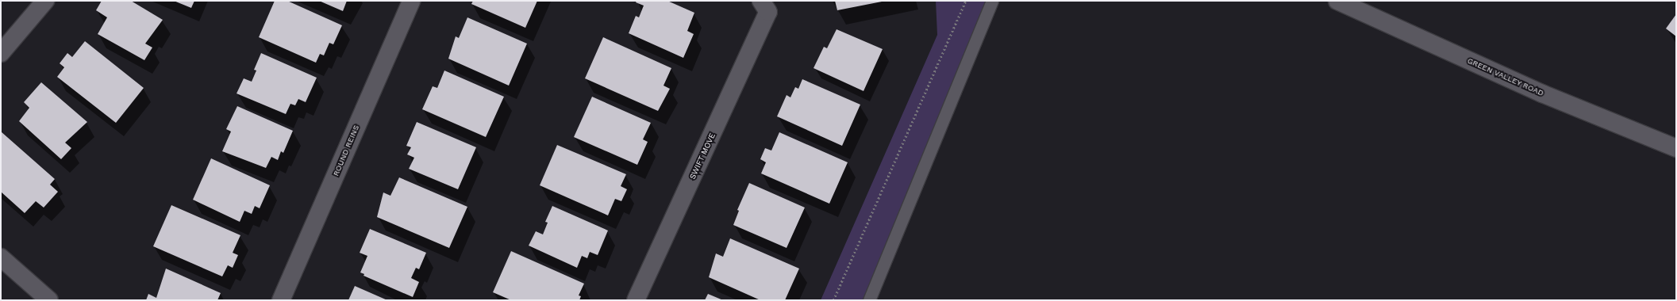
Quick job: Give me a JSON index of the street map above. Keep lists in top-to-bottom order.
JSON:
{
  "streets": {
    "street": ["GREEN VALLEY ROAD", "ROUND REINS", "SWIFT MOVE"]
  }
}
